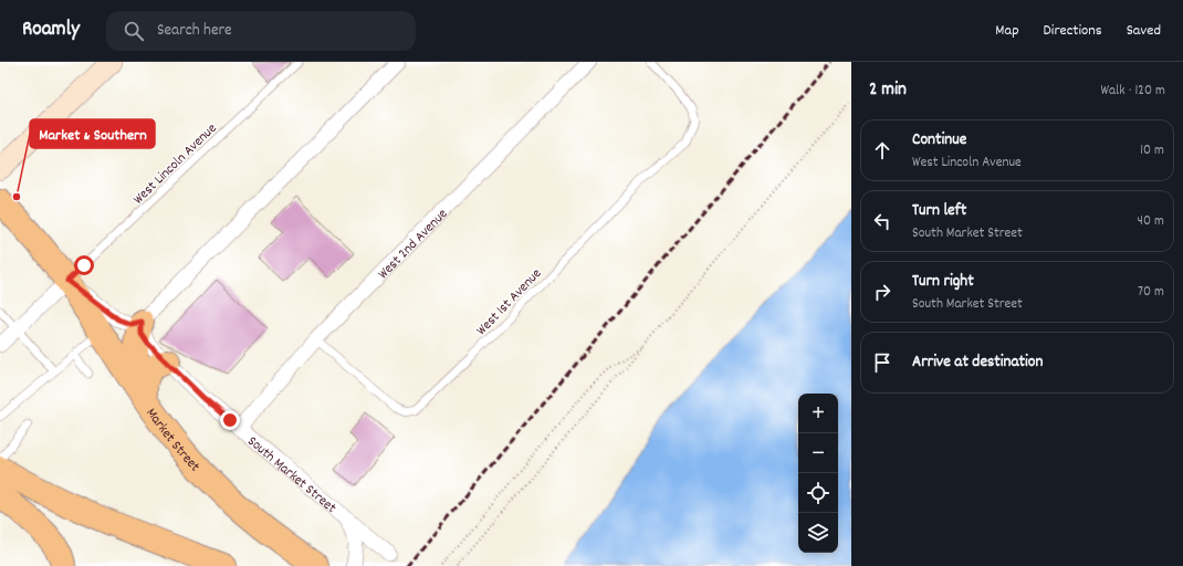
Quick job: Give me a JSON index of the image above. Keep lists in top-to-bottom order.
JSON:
{
  "streets": {
    "highway": ["Market Street"],
    "street": ["West 2nd Avenue", "South Market Street"],
    "lane": ["West Lincoln Avenue", "West 1st Avenue"]
  },
  "crossings": [
    ["West Lincoln Avenue", "Market Street"],
    ["West 2nd Avenue", "West 1st Avenue"],
    ["West 2nd Avenue", "South Market Street"]
  ],
  "places": ["Market & Southern"],
  "page": {
    "header": "Roamly",
    "search": "Search here",
    "nav": ["Map", "Directions", "Saved"],
    "heading": ["2 min", "Walk · 120 m"],
    "list": [
      ["Continue", "West Lincoln Avenue", "10 m"],
      ["Turn left", "South Market Street", "40 m"],
      ["Turn right", "South Market Street", "70 m"],
      "Arrive at destination"
    ],
    "map_buttons": ["+", "−"]
  }
}
